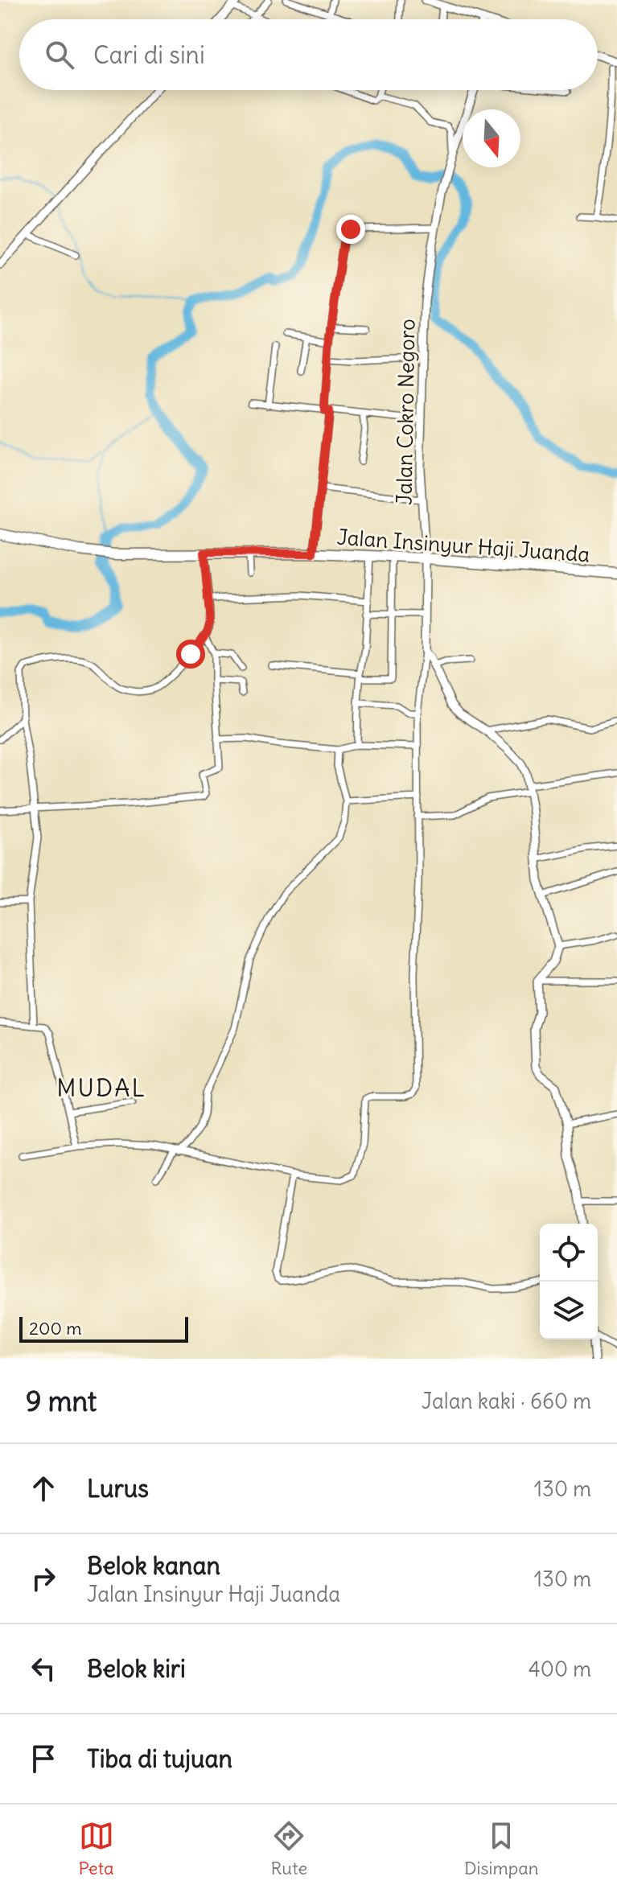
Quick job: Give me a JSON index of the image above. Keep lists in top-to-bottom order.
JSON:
{
  "streets": {
    "main road": ["Jalan Insinyur Haji Juanda"],
    "street": ["Jalan Cokro Negoro"]
  },
  "crossings": [
    ["Jalan Cokro Negoro", "Jalan Insinyur Haji Juanda"]
  ],
  "districts": ["MUDAL"],
  "scale_bar": "200 m",
  "north": "bottom",
  "page": {
    "search": "Cari di sini",
    "scale": "200 m",
    "heading": ["9 mnt", "Jalan kaki · 660 m"],
    "list": [
      ["Lurus", "130 m"],
      ["Belok kanan", "Jalan Insinyur Haji Juanda", "130 m"],
      ["Belok kiri", "400 m"],
      "Tiba di tujuan"
    ],
    "nav": ["Peta", "Rute", "Disimpan"]
  }
}
